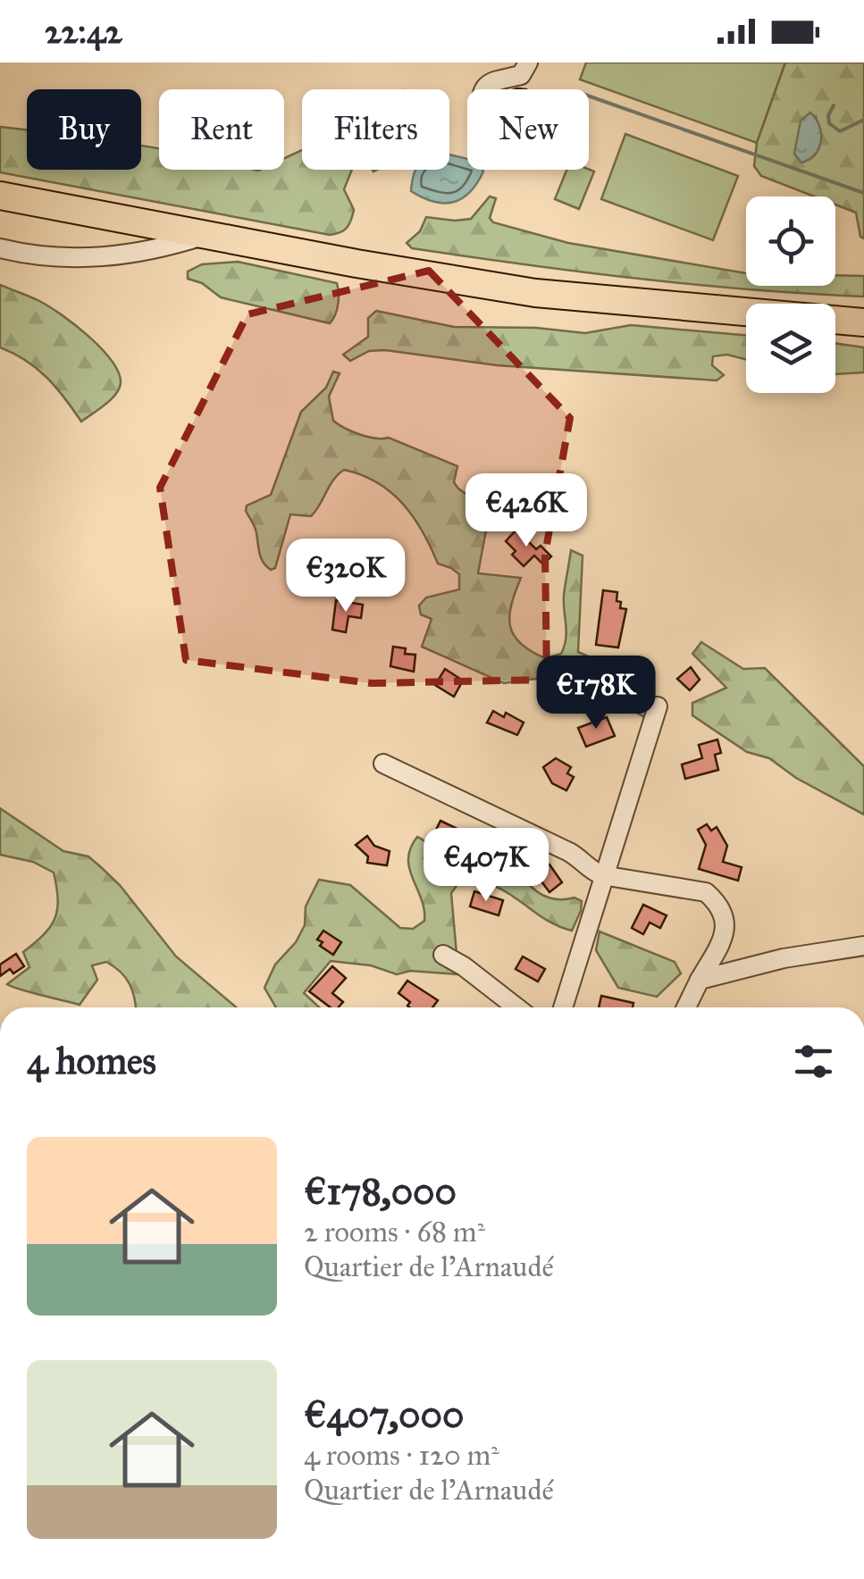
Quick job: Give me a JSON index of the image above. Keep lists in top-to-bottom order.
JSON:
{
  "page": {
    "status": "22:42",
    "chip": [
      "Buy",
      "Rent",
      "Filters",
      "New"
    ],
    "price": [
      "€426K",
      "€320K",
      "€178K",
      "€407K"
    ],
    "heading": "4 homes",
    "list": [
      {
        "name": "€178,000",
        "note": "2 rooms · 68 m² · Quartier de l'Arnaudé"
      },
      {
        "name": "€407,000",
        "note": "4 rooms · 120 m² · Quartier de l'Arnaudé"
      }
    ]
  }
}
